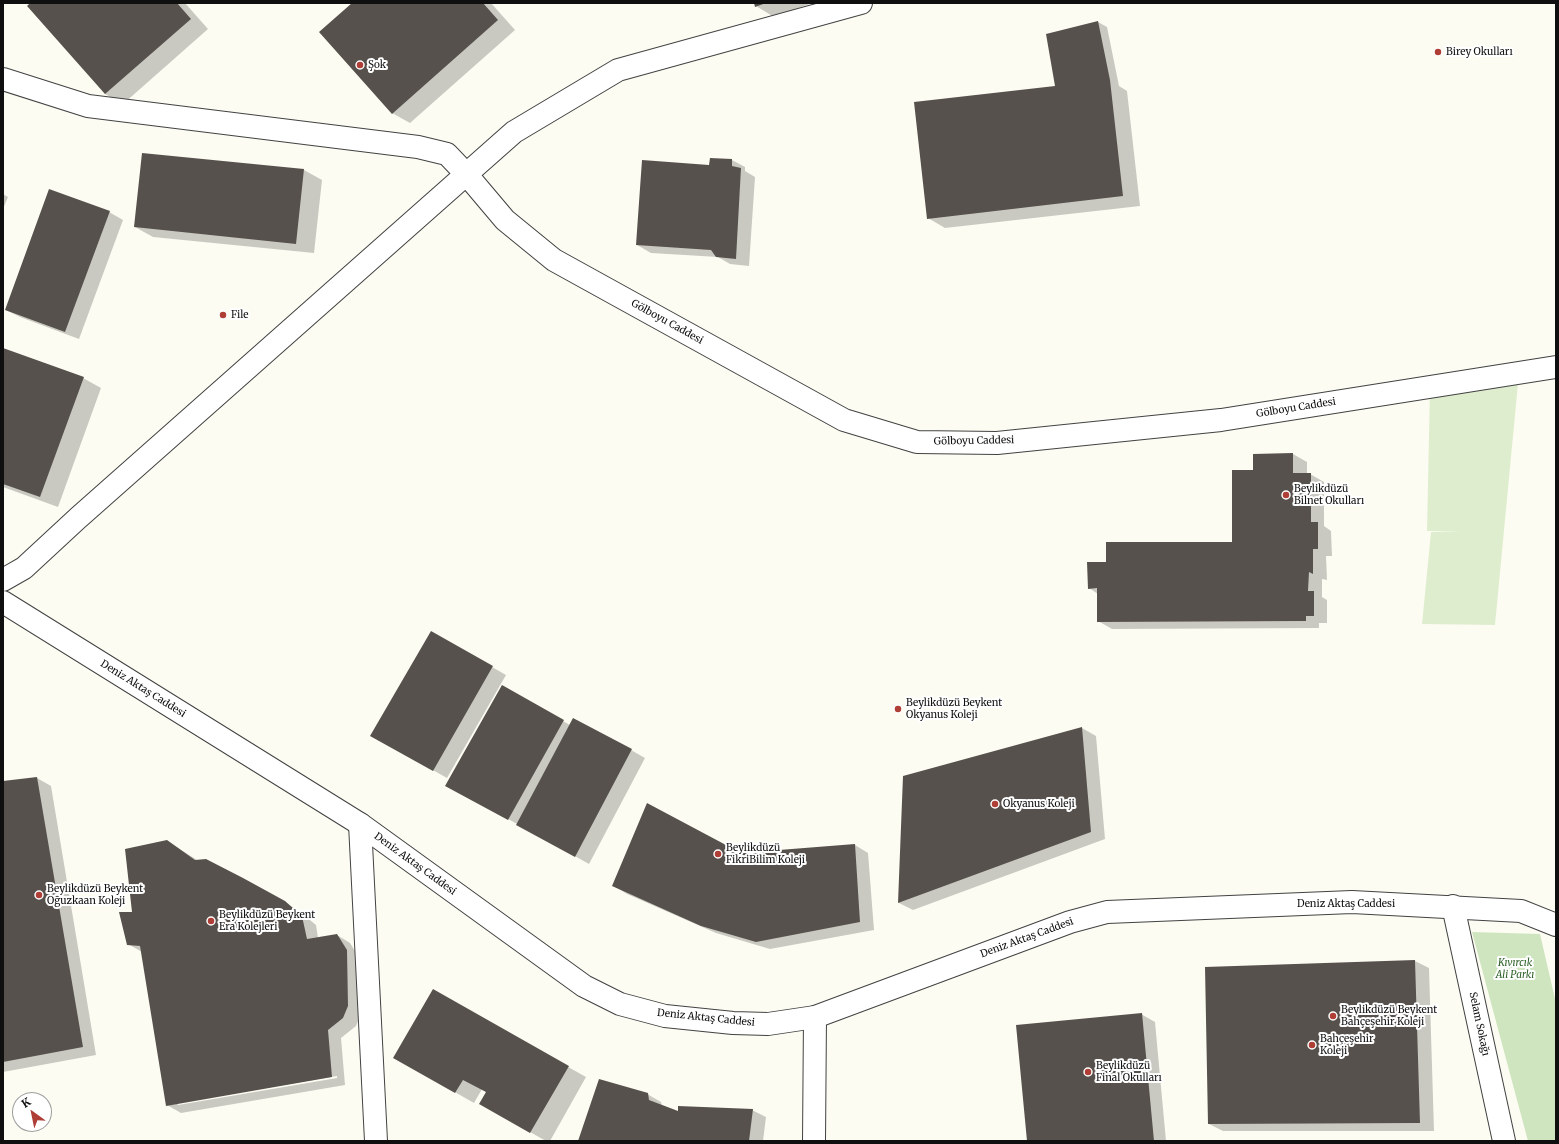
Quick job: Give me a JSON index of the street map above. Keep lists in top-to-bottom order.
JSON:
{
  "streets": {
    "street": ["Gölboyu Caddesi", "Deniz Aktaş Caddesi", "Selam Sokağı"]
  },
  "crossings": [
    ["Deniz Aktaş Caddesi", "Selam Sokağı"]
  ],
  "parks": ["Kıvırcık Ali Parkı"],
  "places": [
    "Birey Okulları",
    "Şok",
    "File",
    "Beylikdüzü Bilnet Okulları",
    "Beylikdüzü Beykent Okyanus Koleji",
    "Okyanus Koleji",
    "Beylikdüzü FikriBilim Koleji",
    "Beylikdüzü Beykent Oğuzkaan Koleji",
    "Beylikdüzü Beykent Era Kolejleri",
    "Beylikdüzü Beykent Bahçeşehir Koleji",
    "Bahçeşehir Koleji",
    "Beylikdüzü Final Okulları"
  ],
  "north": "top left"
}
